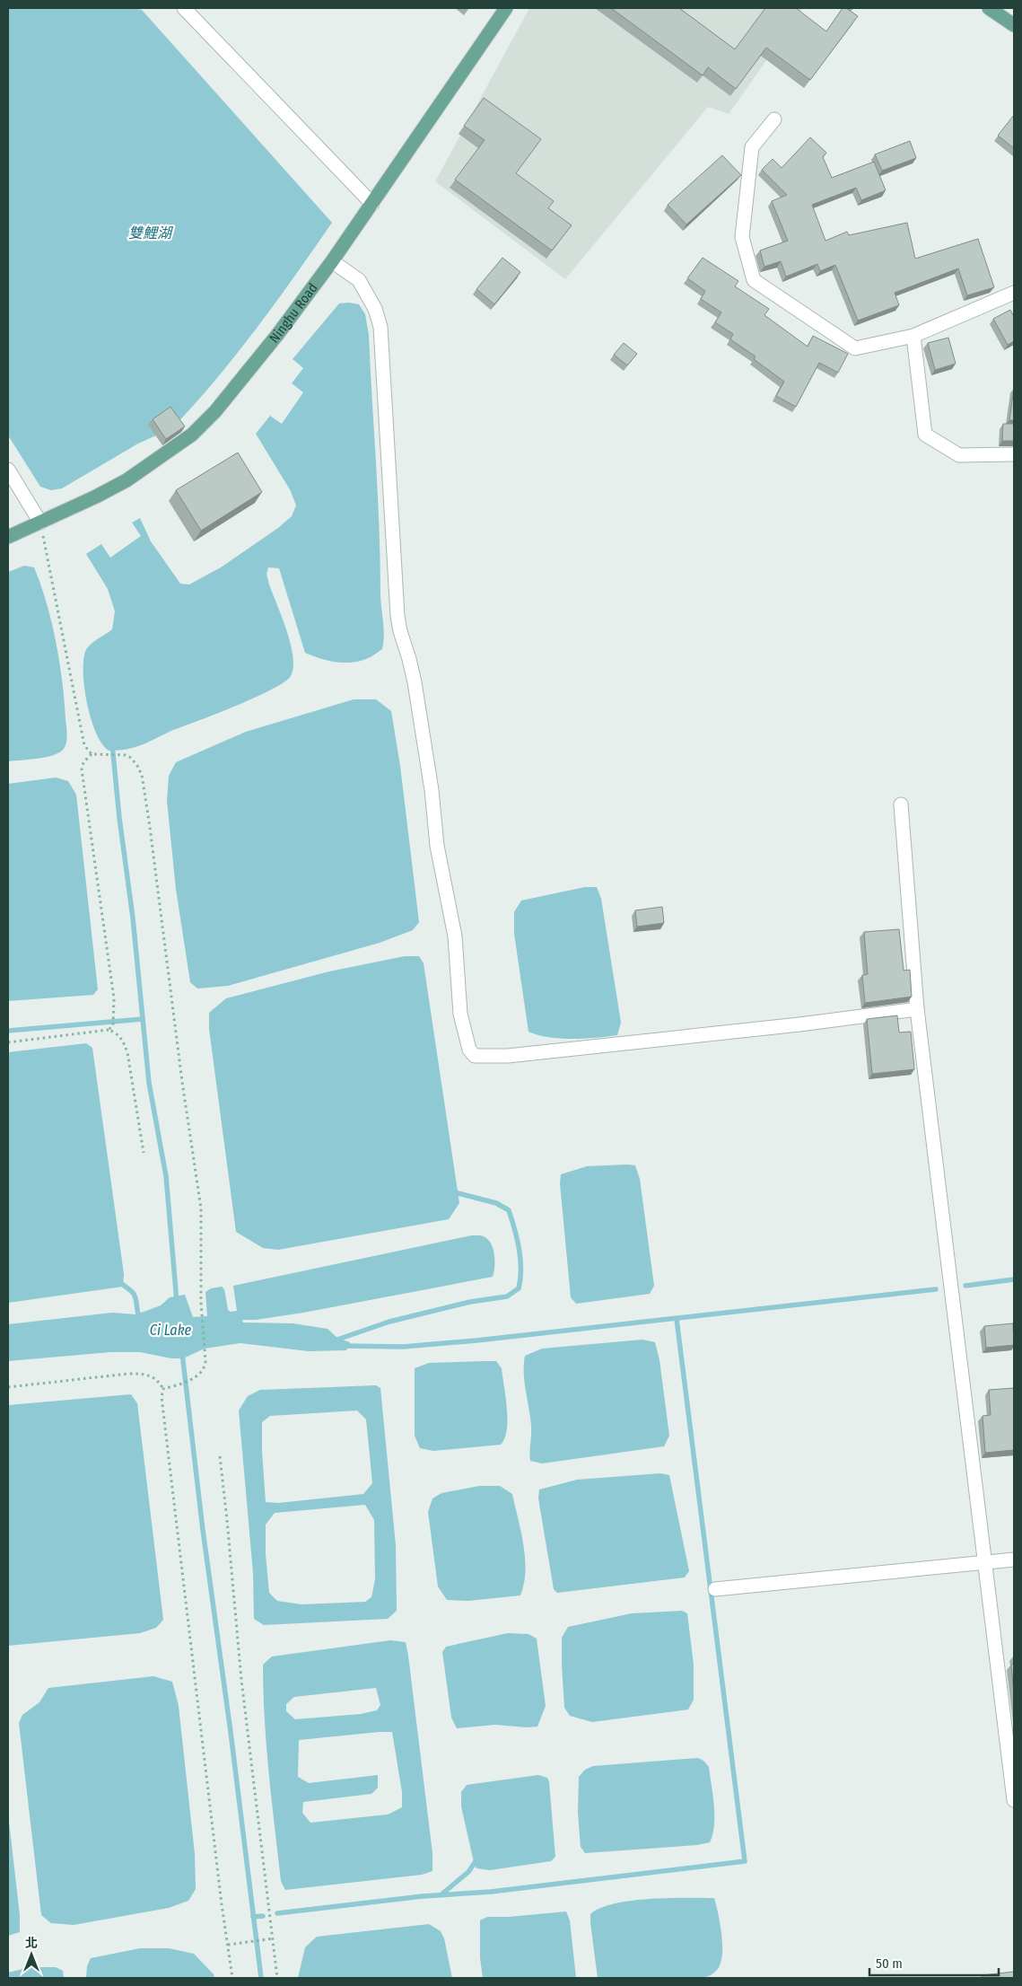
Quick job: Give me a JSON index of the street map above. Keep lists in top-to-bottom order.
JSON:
{
  "streets": {
    "main road": ["Ninghu Road"]
  },
  "water": ["雙鯉湖", "Ci Lake"],
  "scale_bar": "50 m",
  "north": "top"
}
